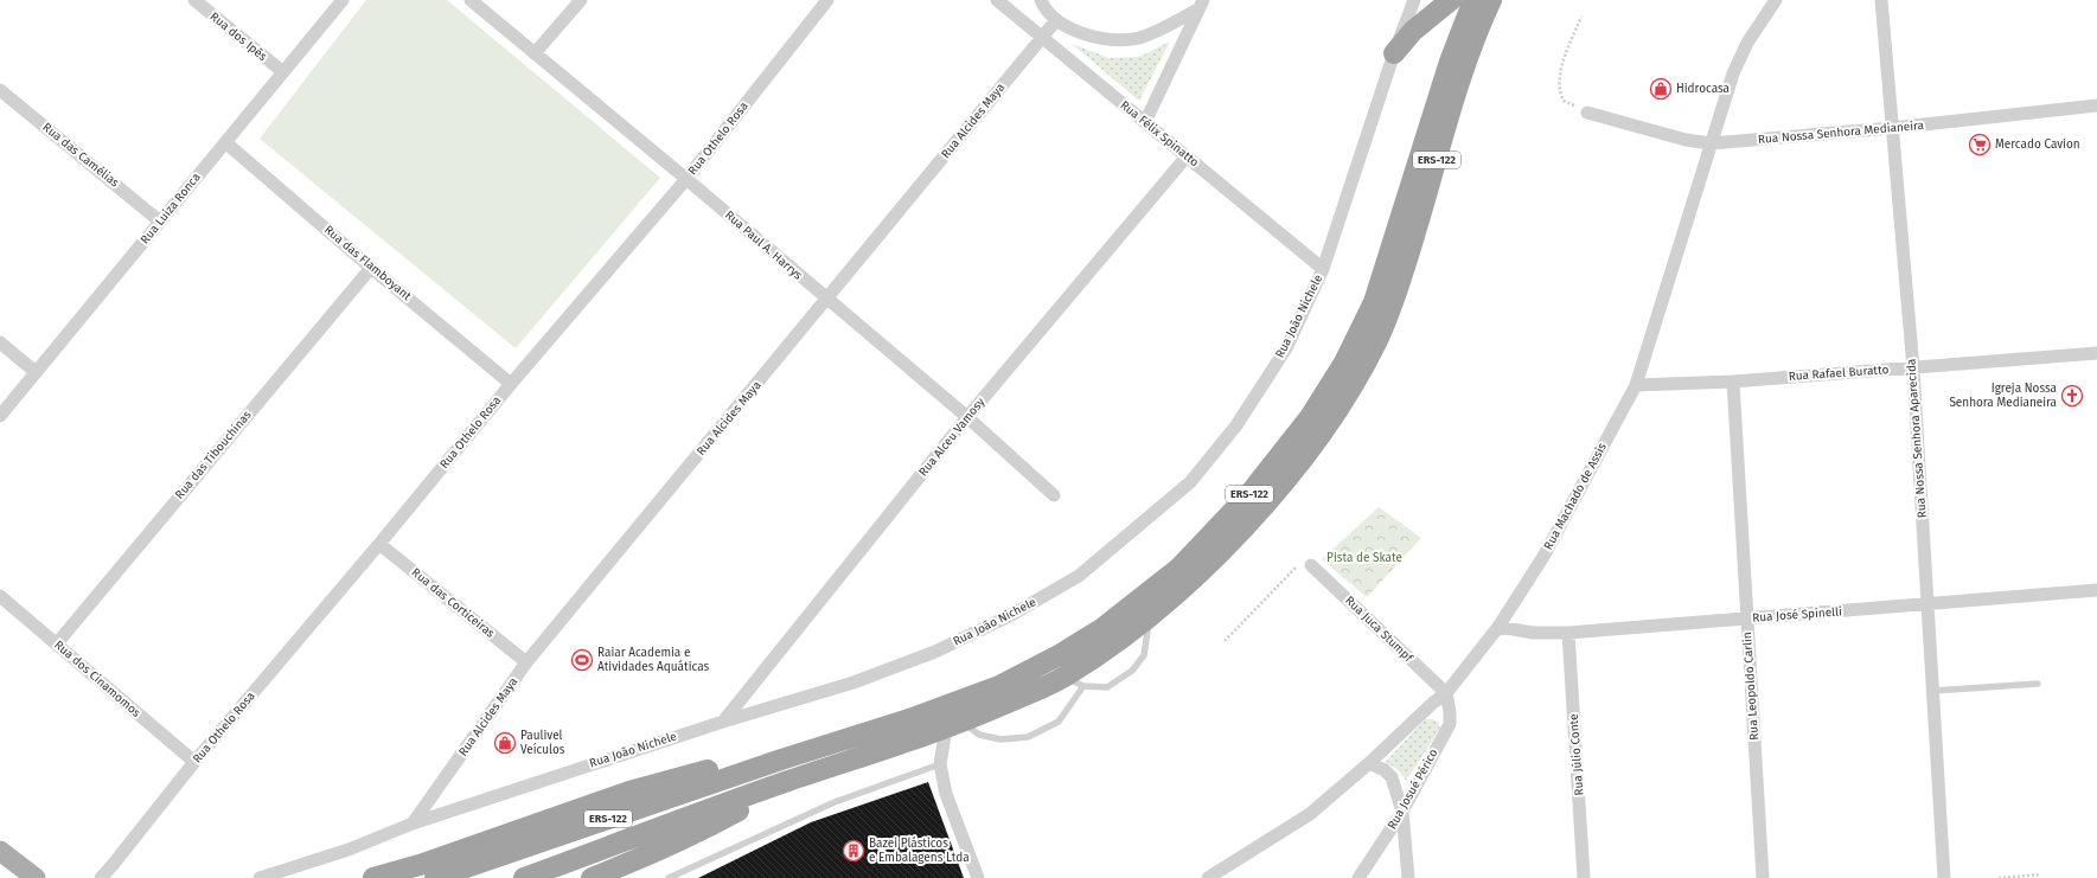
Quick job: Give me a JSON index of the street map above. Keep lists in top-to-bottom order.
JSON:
{
  "streets": {
    "highway": ["ERS-122"],
    "street": [
      "Rua dos Ipês",
      "Rua Alcides Maya",
      "Rua Nossa Senhora Medianeira",
      "Rua Félix Spinatto",
      "Rua Othelo Rosa",
      "Rua das Camélias",
      "Rua Luiza Ronca",
      "Rua Paul A. Harrys",
      "Rua das Flamboyant",
      "Rua João Nichele",
      "Rua Rafael Buratto",
      "Rua Alceu Vamosy",
      "Rua Nossa Senhora Aparecida",
      "Rua das Tibouchinas",
      "Rua Machado de Assis",
      "Rua das Corticeiras",
      "Rua José Spinelli",
      "Rua Juca Stumpf",
      "Rua dos Cinamomos",
      "Rua Leopoldo Carlin",
      "Rua Júlio Conte",
      "Rua Josué Périco"
    ]
  },
  "crossings": [
    ["Rua dos Ipês", "Rua Luiza Ronca"],
    ["Rua Alcides Maya", "Rua Félix Spinatto"],
    ["Rua Alcides Maya", "Rua Paul A. Harrys"],
    ["Rua Alcides Maya", "Rua João Nichele"],
    ["Rua Alcides Maya", "Rua das Corticeiras"],
    ["Rua Nossa Senhora Medianeira", "Rua Nossa Senhora Aparecida"],
    ["Rua Nossa Senhora Medianeira", "Rua Machado de Assis"],
    ["Rua Félix Spinatto", "Rua João Nichele"],
    ["Rua Félix Spinatto", "Rua Alceu Vamosy"],
    ["Rua Othelo Rosa", "Rua Paul A. Harrys"],
    ["Rua Othelo Rosa", "Rua das Flamboyant"],
    ["Rua Othelo Rosa", "Rua das Corticeiras"],
    ["Rua Othelo Rosa", "Rua dos Cinamomos"],
    ["Rua das Camélias", "Rua Luiza Ronca"],
    ["Rua Luiza Ronca", "Rua das Flamboyant"],
    ["Rua Paul A. Harrys", "Rua Alceu Vamosy"],
    ["Rua das Flamboyant", "Rua das Tibouchinas"],
    ["Rua João Nichele", "Rua Alceu Vamosy"],
    ["Rua Rafael Buratto", "Rua Nossa Senhora Aparecida"],
    ["Rua Rafael Buratto", "Rua Machado de Assis"],
    ["Rua Rafael Buratto", "Rua Leopoldo Carlin"],
    ["Rua Nossa Senhora Aparecida", "Rua José Spinelli"],
    ["Rua das Tibouchinas", "Rua dos Cinamomos"],
    ["Rua Machado de Assis", "Rua José Spinelli"],
    ["Rua Machado de Assis", "Rua Juca Stumpf"],
    ["Rua Machado de Assis", "Rua Josué Périco"],
    ["Rua José Spinelli", "Rua Leopoldo Carlin"],
    ["Rua José Spinelli", "Rua Júlio Conte"],
    ["Rua Juca Stumpf", "Rua Josué Périco"]
  ],
  "parks": ["Pista de Skate"],
  "places": {
    "shop": ["Hidrocasa", "Paulivel Veículos"],
    "supermarket": ["Mercado Cavion"],
    "church": ["Igreja Nossa Senhora Medianeira"],
    "sports": ["Raiar Academia e Atividades Aquáticas"],
    "building": ["Bazei Plásticos e Embalagens Ltda"]
  }
}
